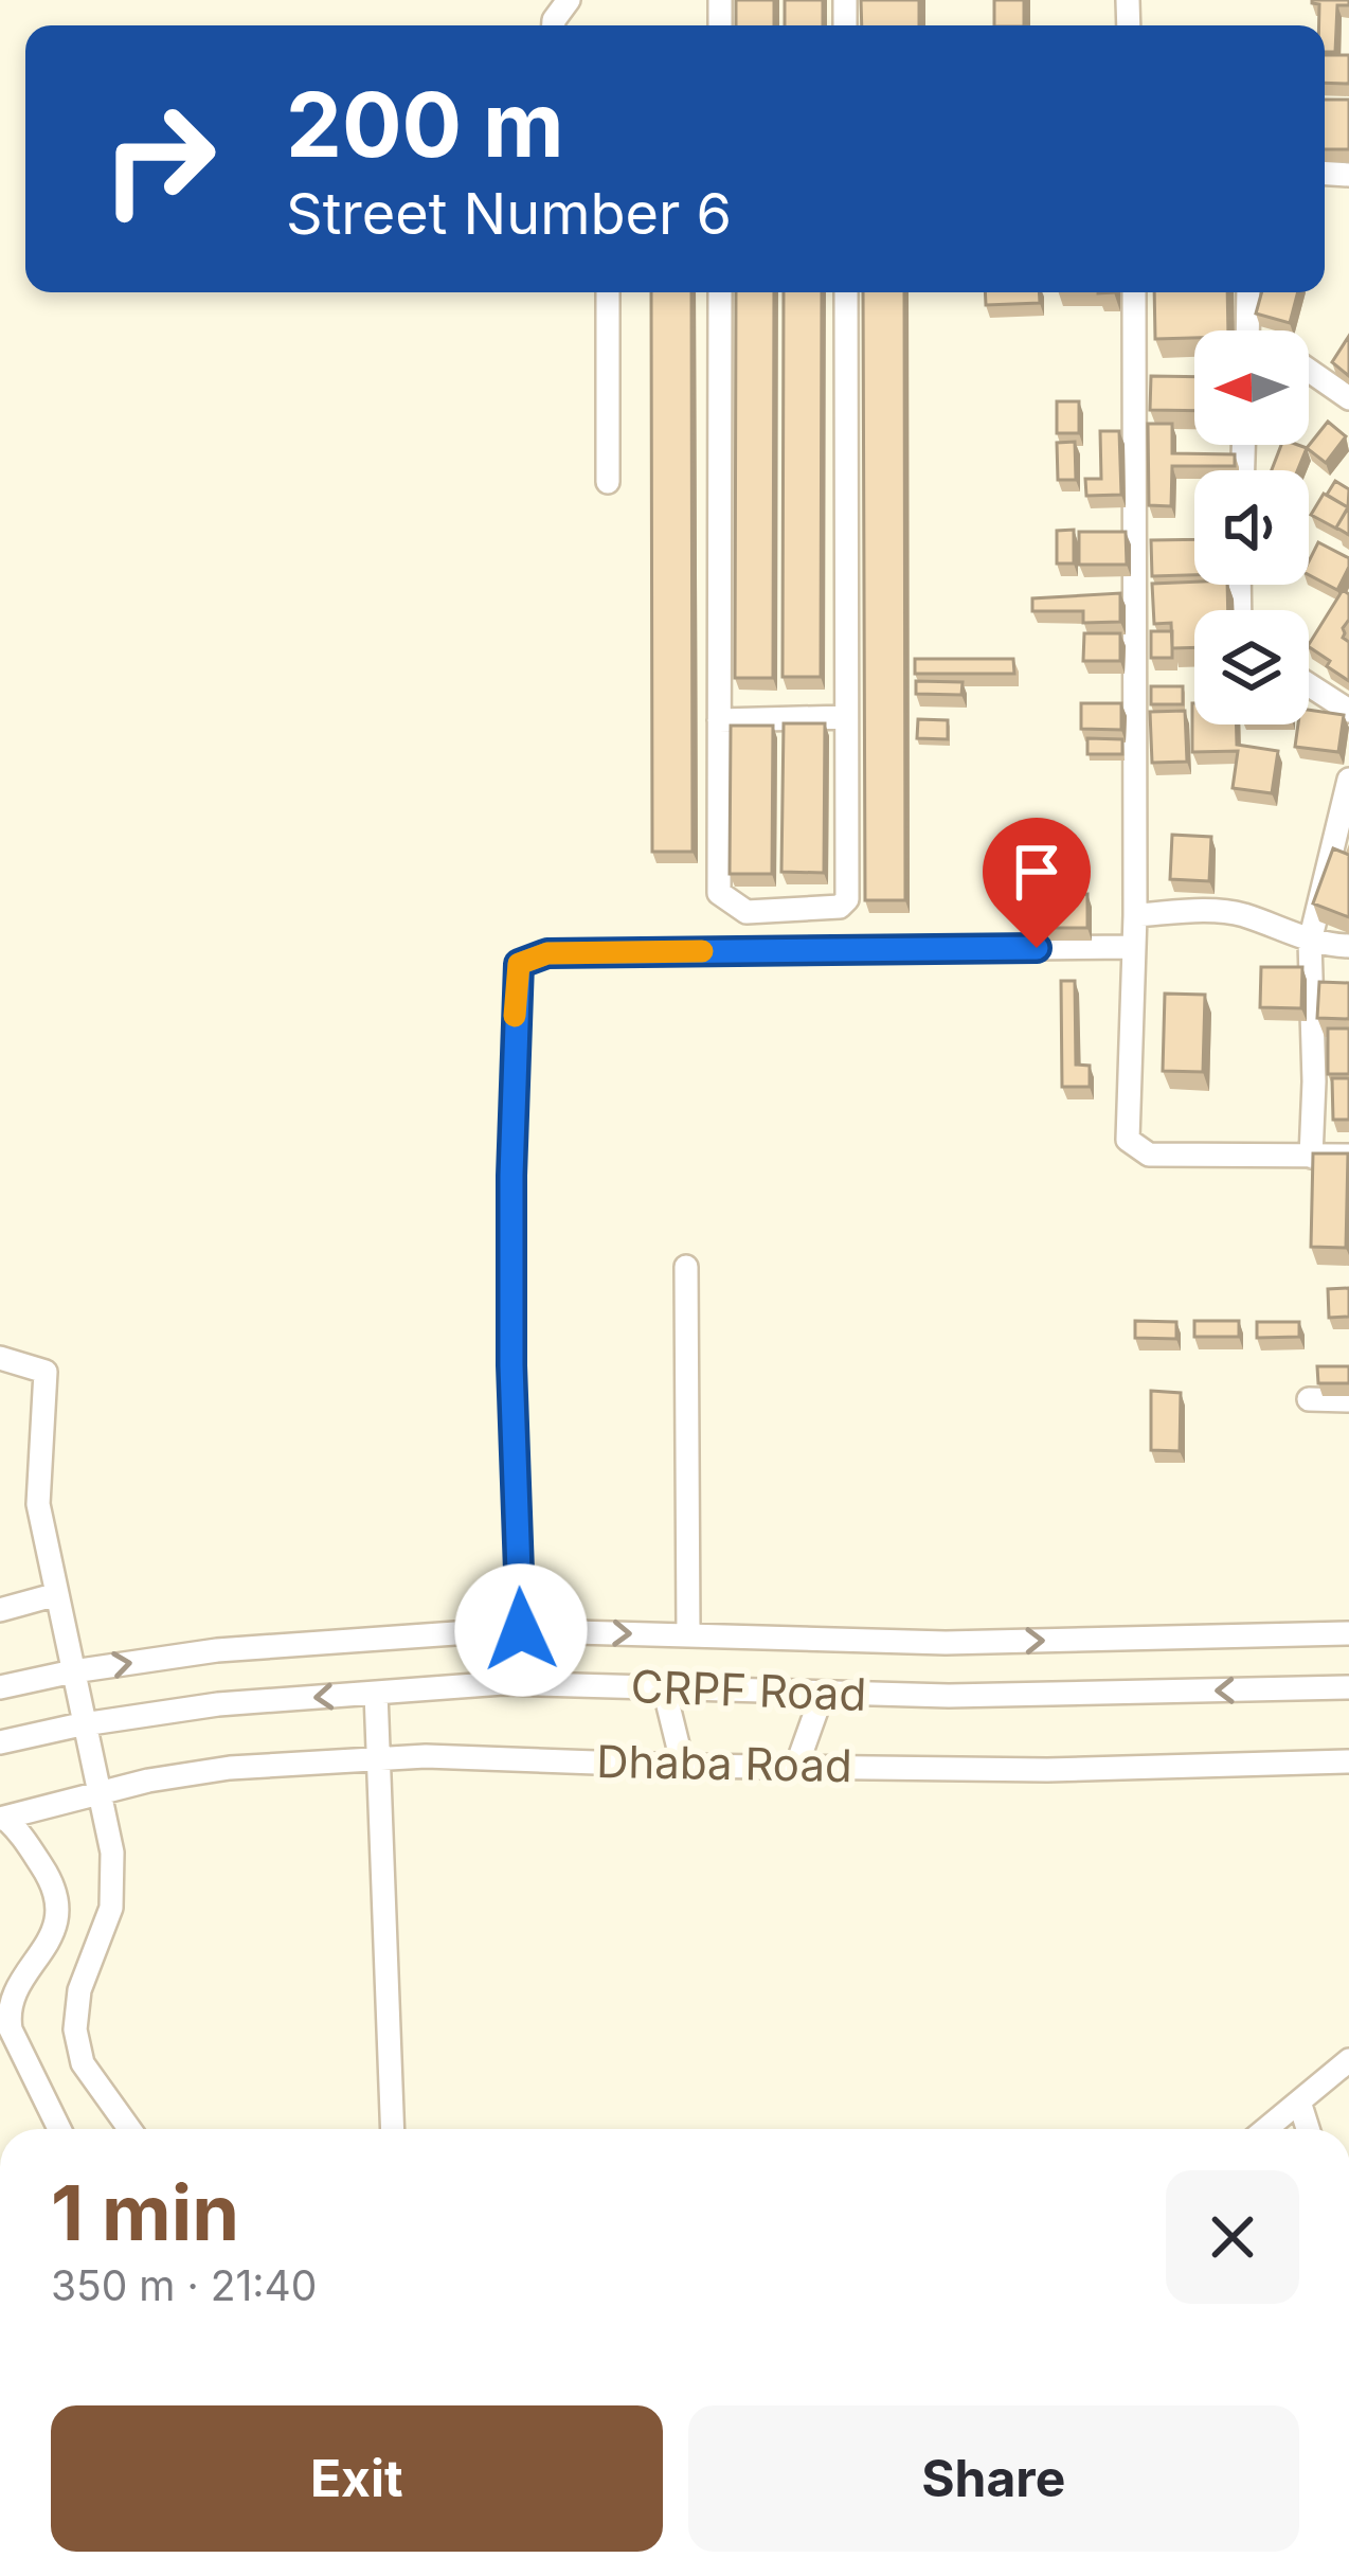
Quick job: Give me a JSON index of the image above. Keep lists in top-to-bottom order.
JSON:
{
  "streets": {
    "street": ["CRPF Road", "Dhaba Road"]
  },
  "north": "left",
  "page": {
    "turn": ["200 m", "Street Number 6"],
    "heading": ["1 min", "350 m · 21:40"],
    "buttons": ["Exit", "Share"]
  }
}
